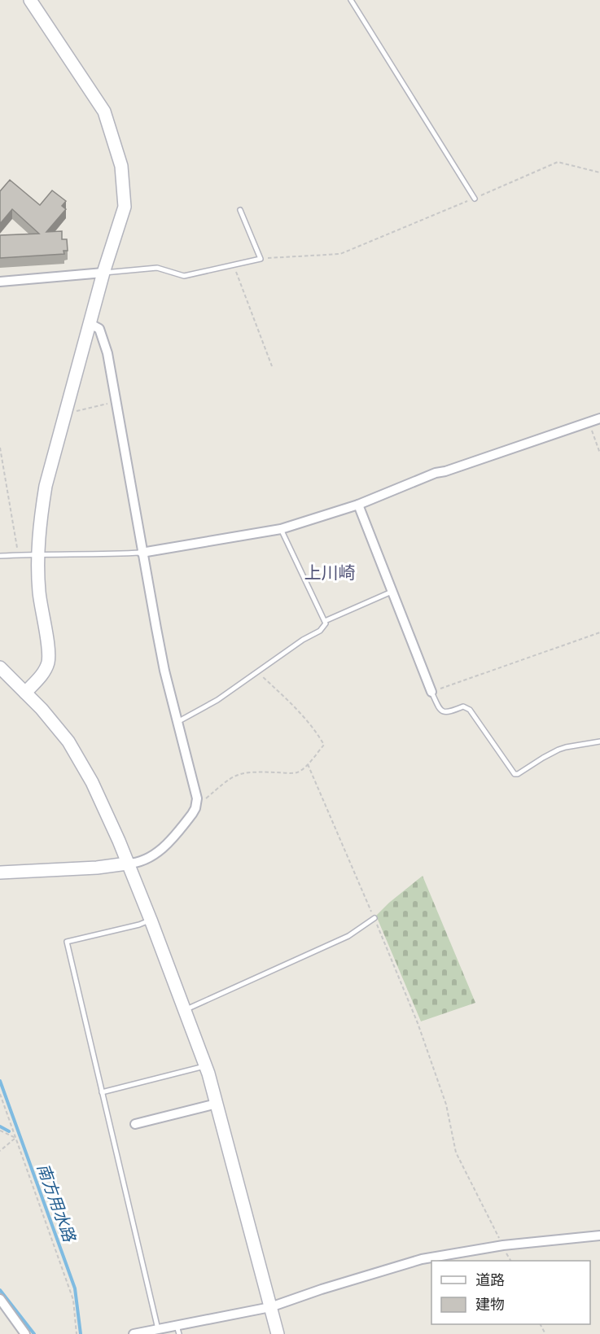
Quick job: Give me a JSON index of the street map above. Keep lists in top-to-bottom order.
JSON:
{
  "districts": ["上川崎"],
  "water": ["南方用水路"],
  "legend": ["道路", "建物"]
}
